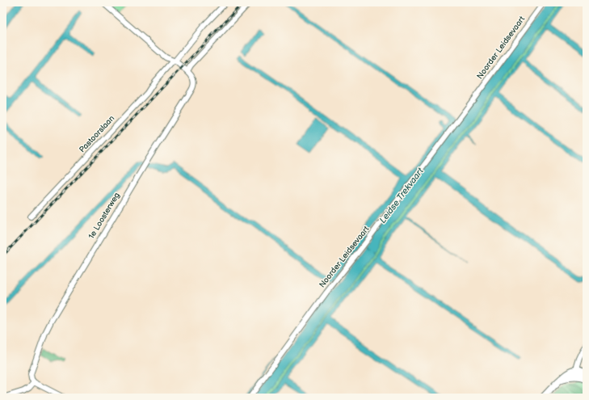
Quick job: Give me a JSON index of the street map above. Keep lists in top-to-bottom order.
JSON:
{
  "streets": {
    "street": ["Noorder Leidsevaart", "Pastoorslaan", "1e Loosterweg"]
  },
  "water": ["Leidse Trekvaart"]
}
